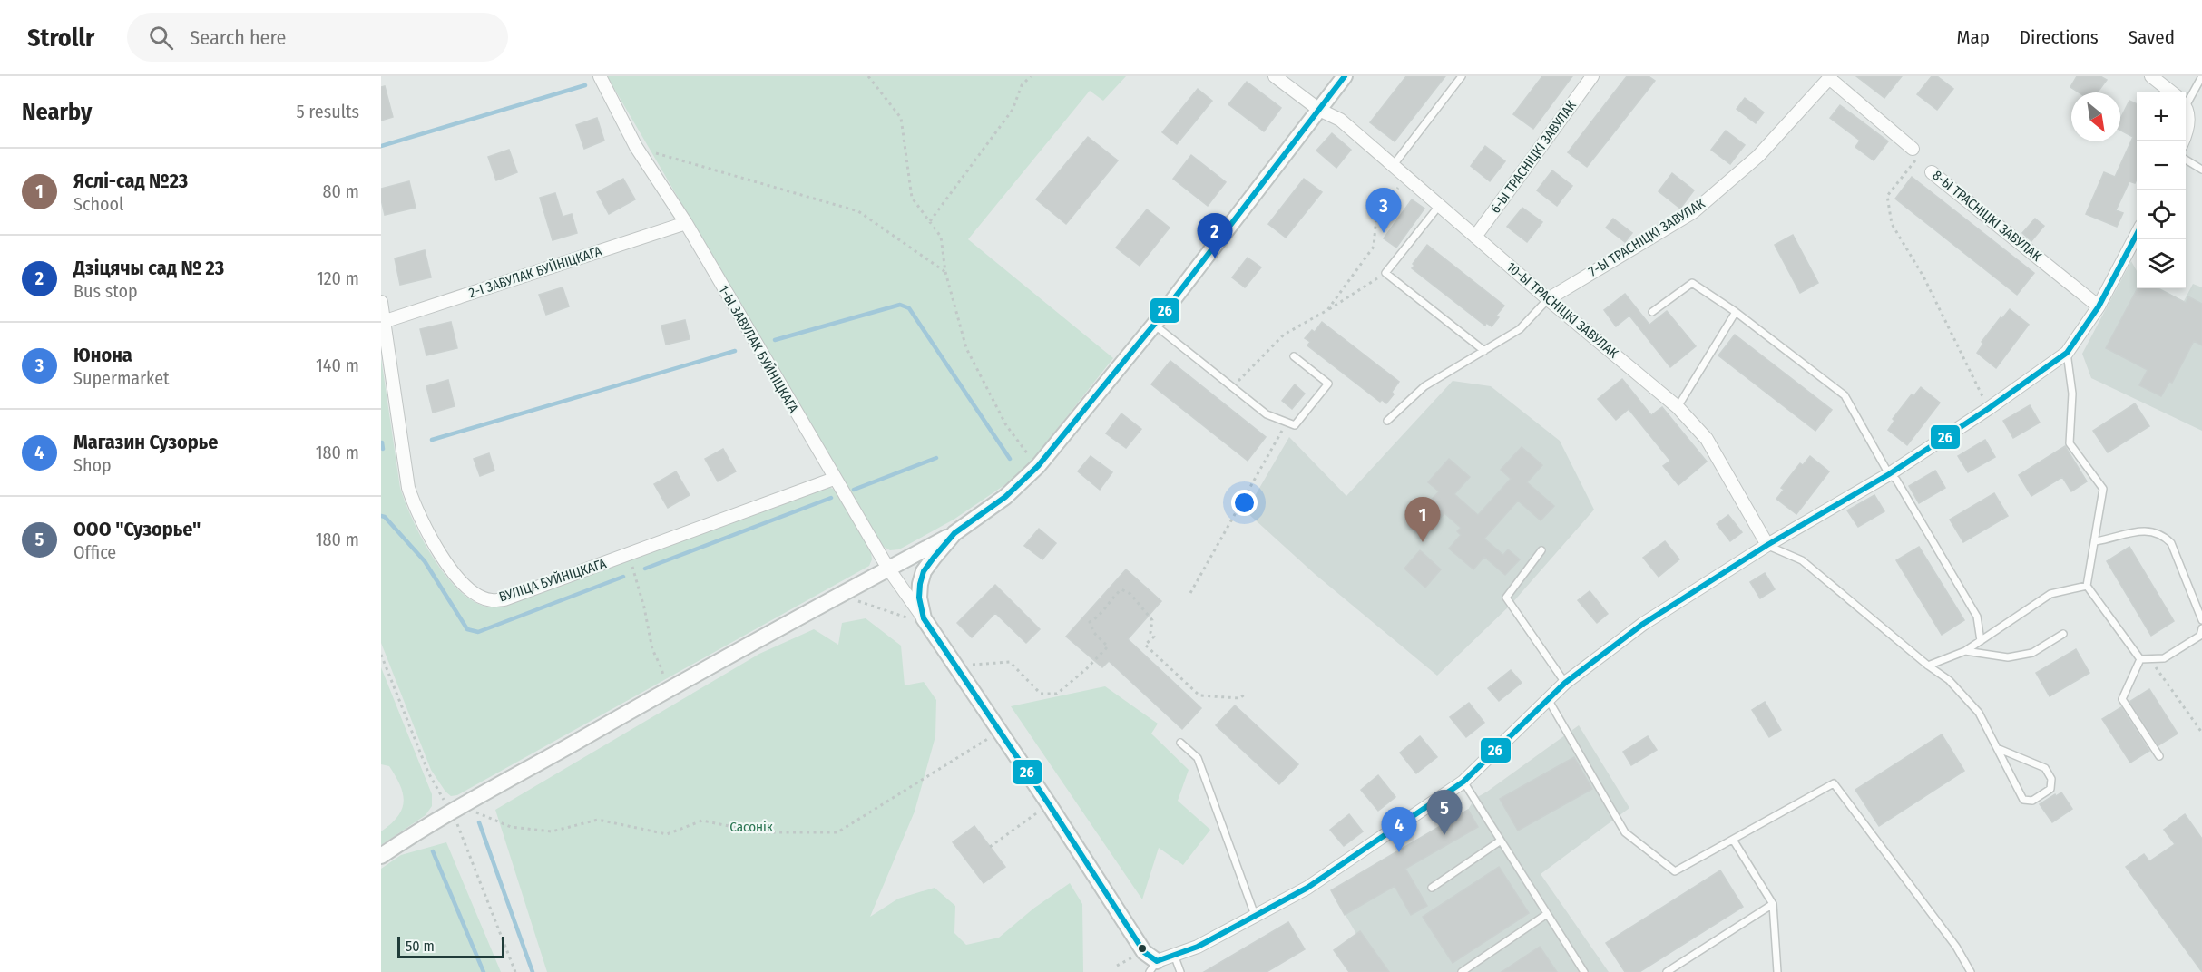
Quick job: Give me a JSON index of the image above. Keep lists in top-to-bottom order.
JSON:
{
  "streets": {
    "street": [
      "6-Ы ТРАСНІЦКІ ЗАВУЛАК",
      "8-Ы ТРАСНІЦКІ ЗАВУЛАК",
      "7-Ы ТРАСНІЦКІ ЗАВУЛАК",
      "2-І ЗАВУЛАК БУЙНІЦКАГА",
      "10-Ы ТРАСНІЦКІ ЗАВУЛАК",
      "1-Ы ЗАВУЛАК БУЙНІЦКАГА",
      "ВУЛІЦА БУЙНІЦКАГА"
    ]
  },
  "crossings": [
    ["6-Ы ТРАСНІЦКІ ЗАВУЛАК", "10-Ы ТРАСНІЦКІ ЗАВУЛАК"],
    ["7-Ы ТРАСНІЦКІ ЗАВУЛАК", "10-Ы ТРАСНІЦКІ ЗАВУЛАК"],
    ["2-І ЗАВУЛАК БУЙНІЦКАГА", "1-Ы ЗАВУЛАК БУЙНІЦКАГА"],
    ["2-І ЗАВУЛАК БУЙНІЦКАГА", "ВУЛІЦА БУЙНІЦКАГА"],
    ["1-Ы ЗАВУЛАК БУЙНІЦКАГА", "ВУЛІЦА БУЙНІЦКАГА"]
  ],
  "parks": ["Сасонік"],
  "lines": ["transit line 26"],
  "scale_bar": "50 m",
  "north": "bottom right",
  "page": {
    "header": "Strollr",
    "search": "Search here",
    "nav": ["Map", "Directions", "Saved"],
    "heading": ["Nearby", "5 results"],
    "map_buttons": ["+", "−"],
    "list": [
      {
        "mark": "1",
        "name": "Яслі-сад №23",
        "note": "School",
        "value": "80 m"
      },
      {
        "mark": "2",
        "name": "Дзіцячы сад № 23",
        "note": "Bus stop",
        "value": "120 m"
      },
      {
        "mark": "3",
        "name": "Юнона",
        "note": "Supermarket",
        "value": "140 m"
      },
      {
        "mark": "4",
        "name": "Магазин Сузорье",
        "note": "Shop",
        "value": "180 m"
      },
      {
        "mark": "5",
        "name": "ООО \"Сузорье\"",
        "note": "Office",
        "value": "180 m"
      }
    ],
    "pins": [
      "3",
      "2",
      "1",
      "5",
      "4"
    ],
    "scale": "50 m"
  }
}
